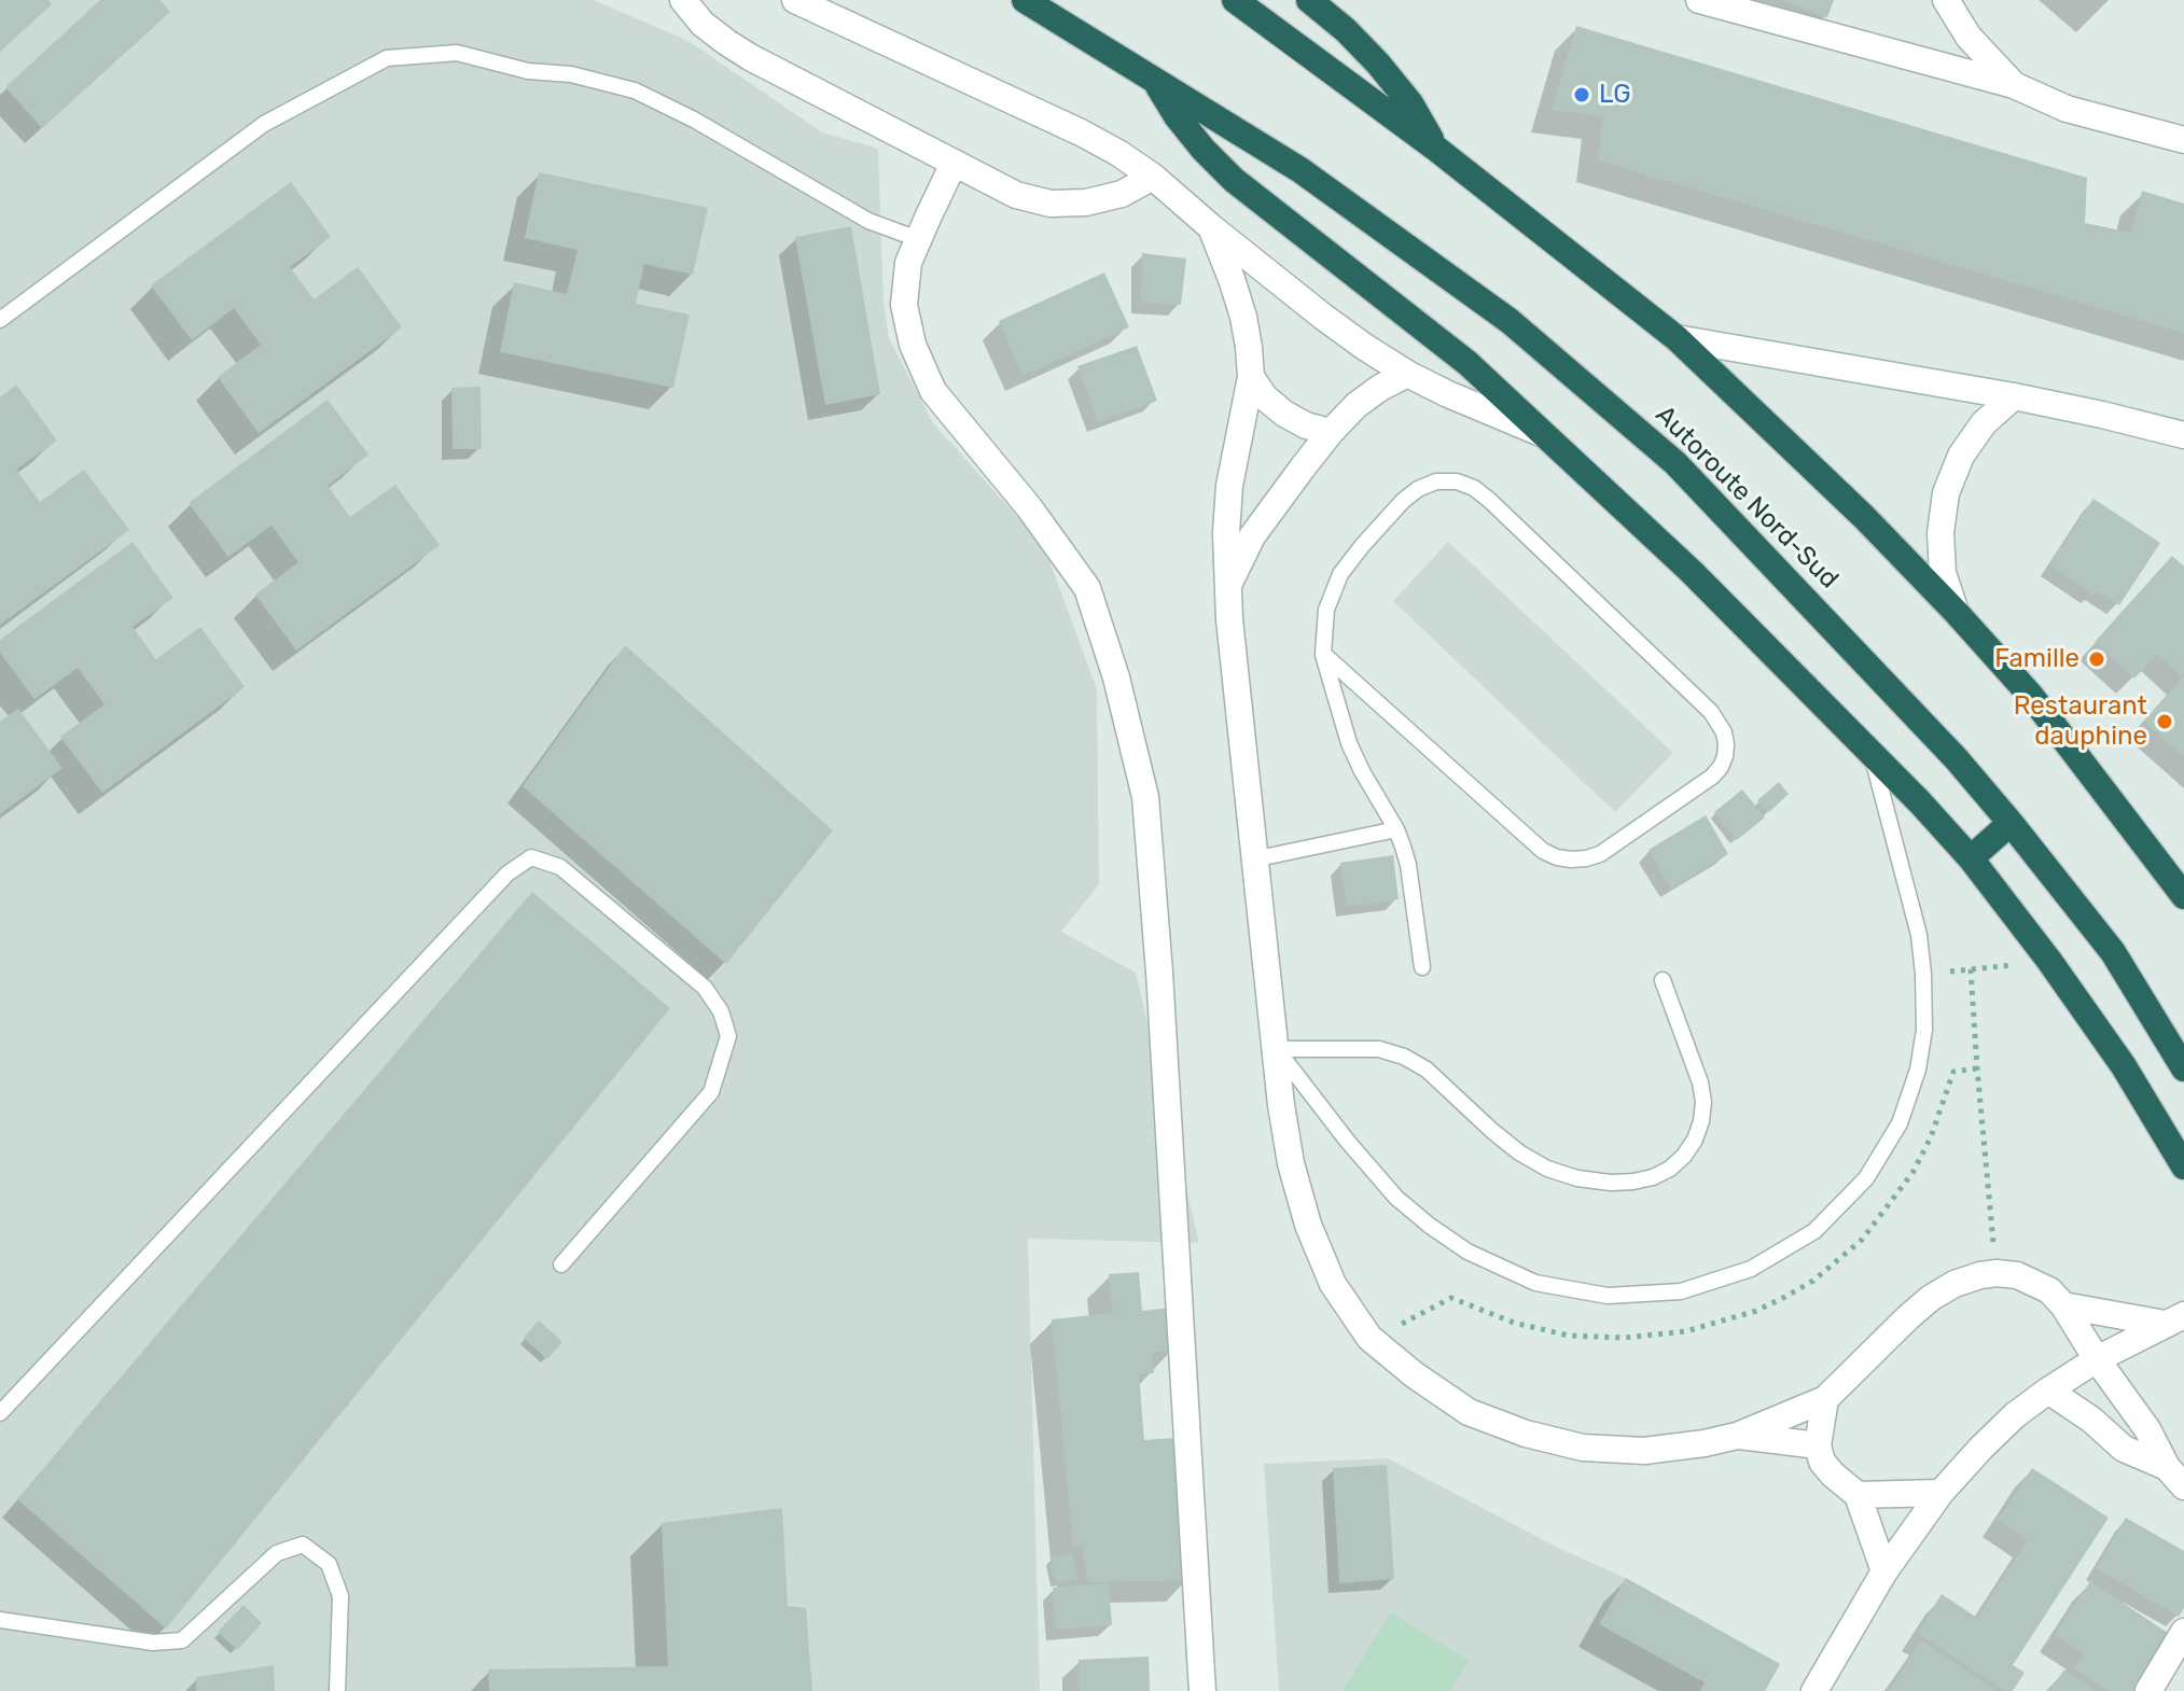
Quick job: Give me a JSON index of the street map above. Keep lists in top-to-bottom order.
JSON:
{
  "streets": {
    "highway": ["Autoroute Nord-Sud"]
  },
  "places": ["LG", "Famille", "Restaurant dauphine"]
}
